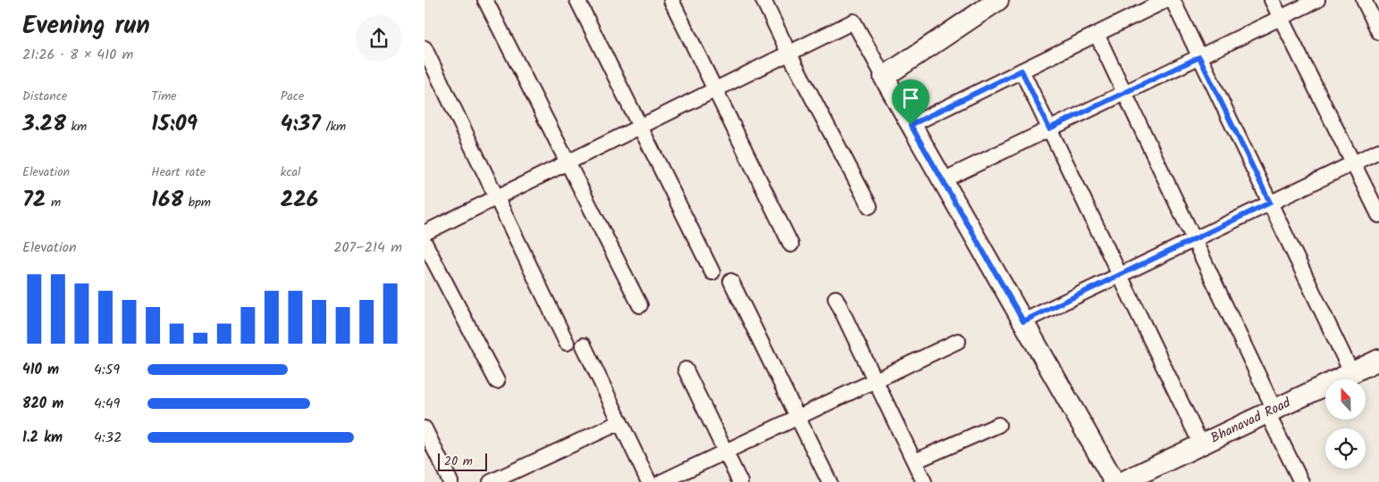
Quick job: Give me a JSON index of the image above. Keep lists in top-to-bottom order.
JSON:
{
  "streets": {
    "street": ["Bhanavad Road"]
  },
  "scale_bar": "20 m",
  "north": "top",
  "page": {
    "heading": ["Evening run", "21:26 · 8 × 410 m"],
    "stats": [
      ["Distance", "3.28 km"],
      ["Time", "15:09"],
      ["Pace", "4:37 /km"],
      ["Elevation", "72 m"],
      ["Heart rate", "168 bpm"],
      ["kcal", "226"]
    ],
    "chart": ["Elevation", "207–214 m"],
    "list": [
      {
        "name": "410 m",
        "note": "4:59"
      },
      {
        "name": "820 m",
        "note": "4:49"
      },
      {
        "name": "1.2 km",
        "note": "4:32"
      }
    ],
    "scale": "20 m"
  }
}
